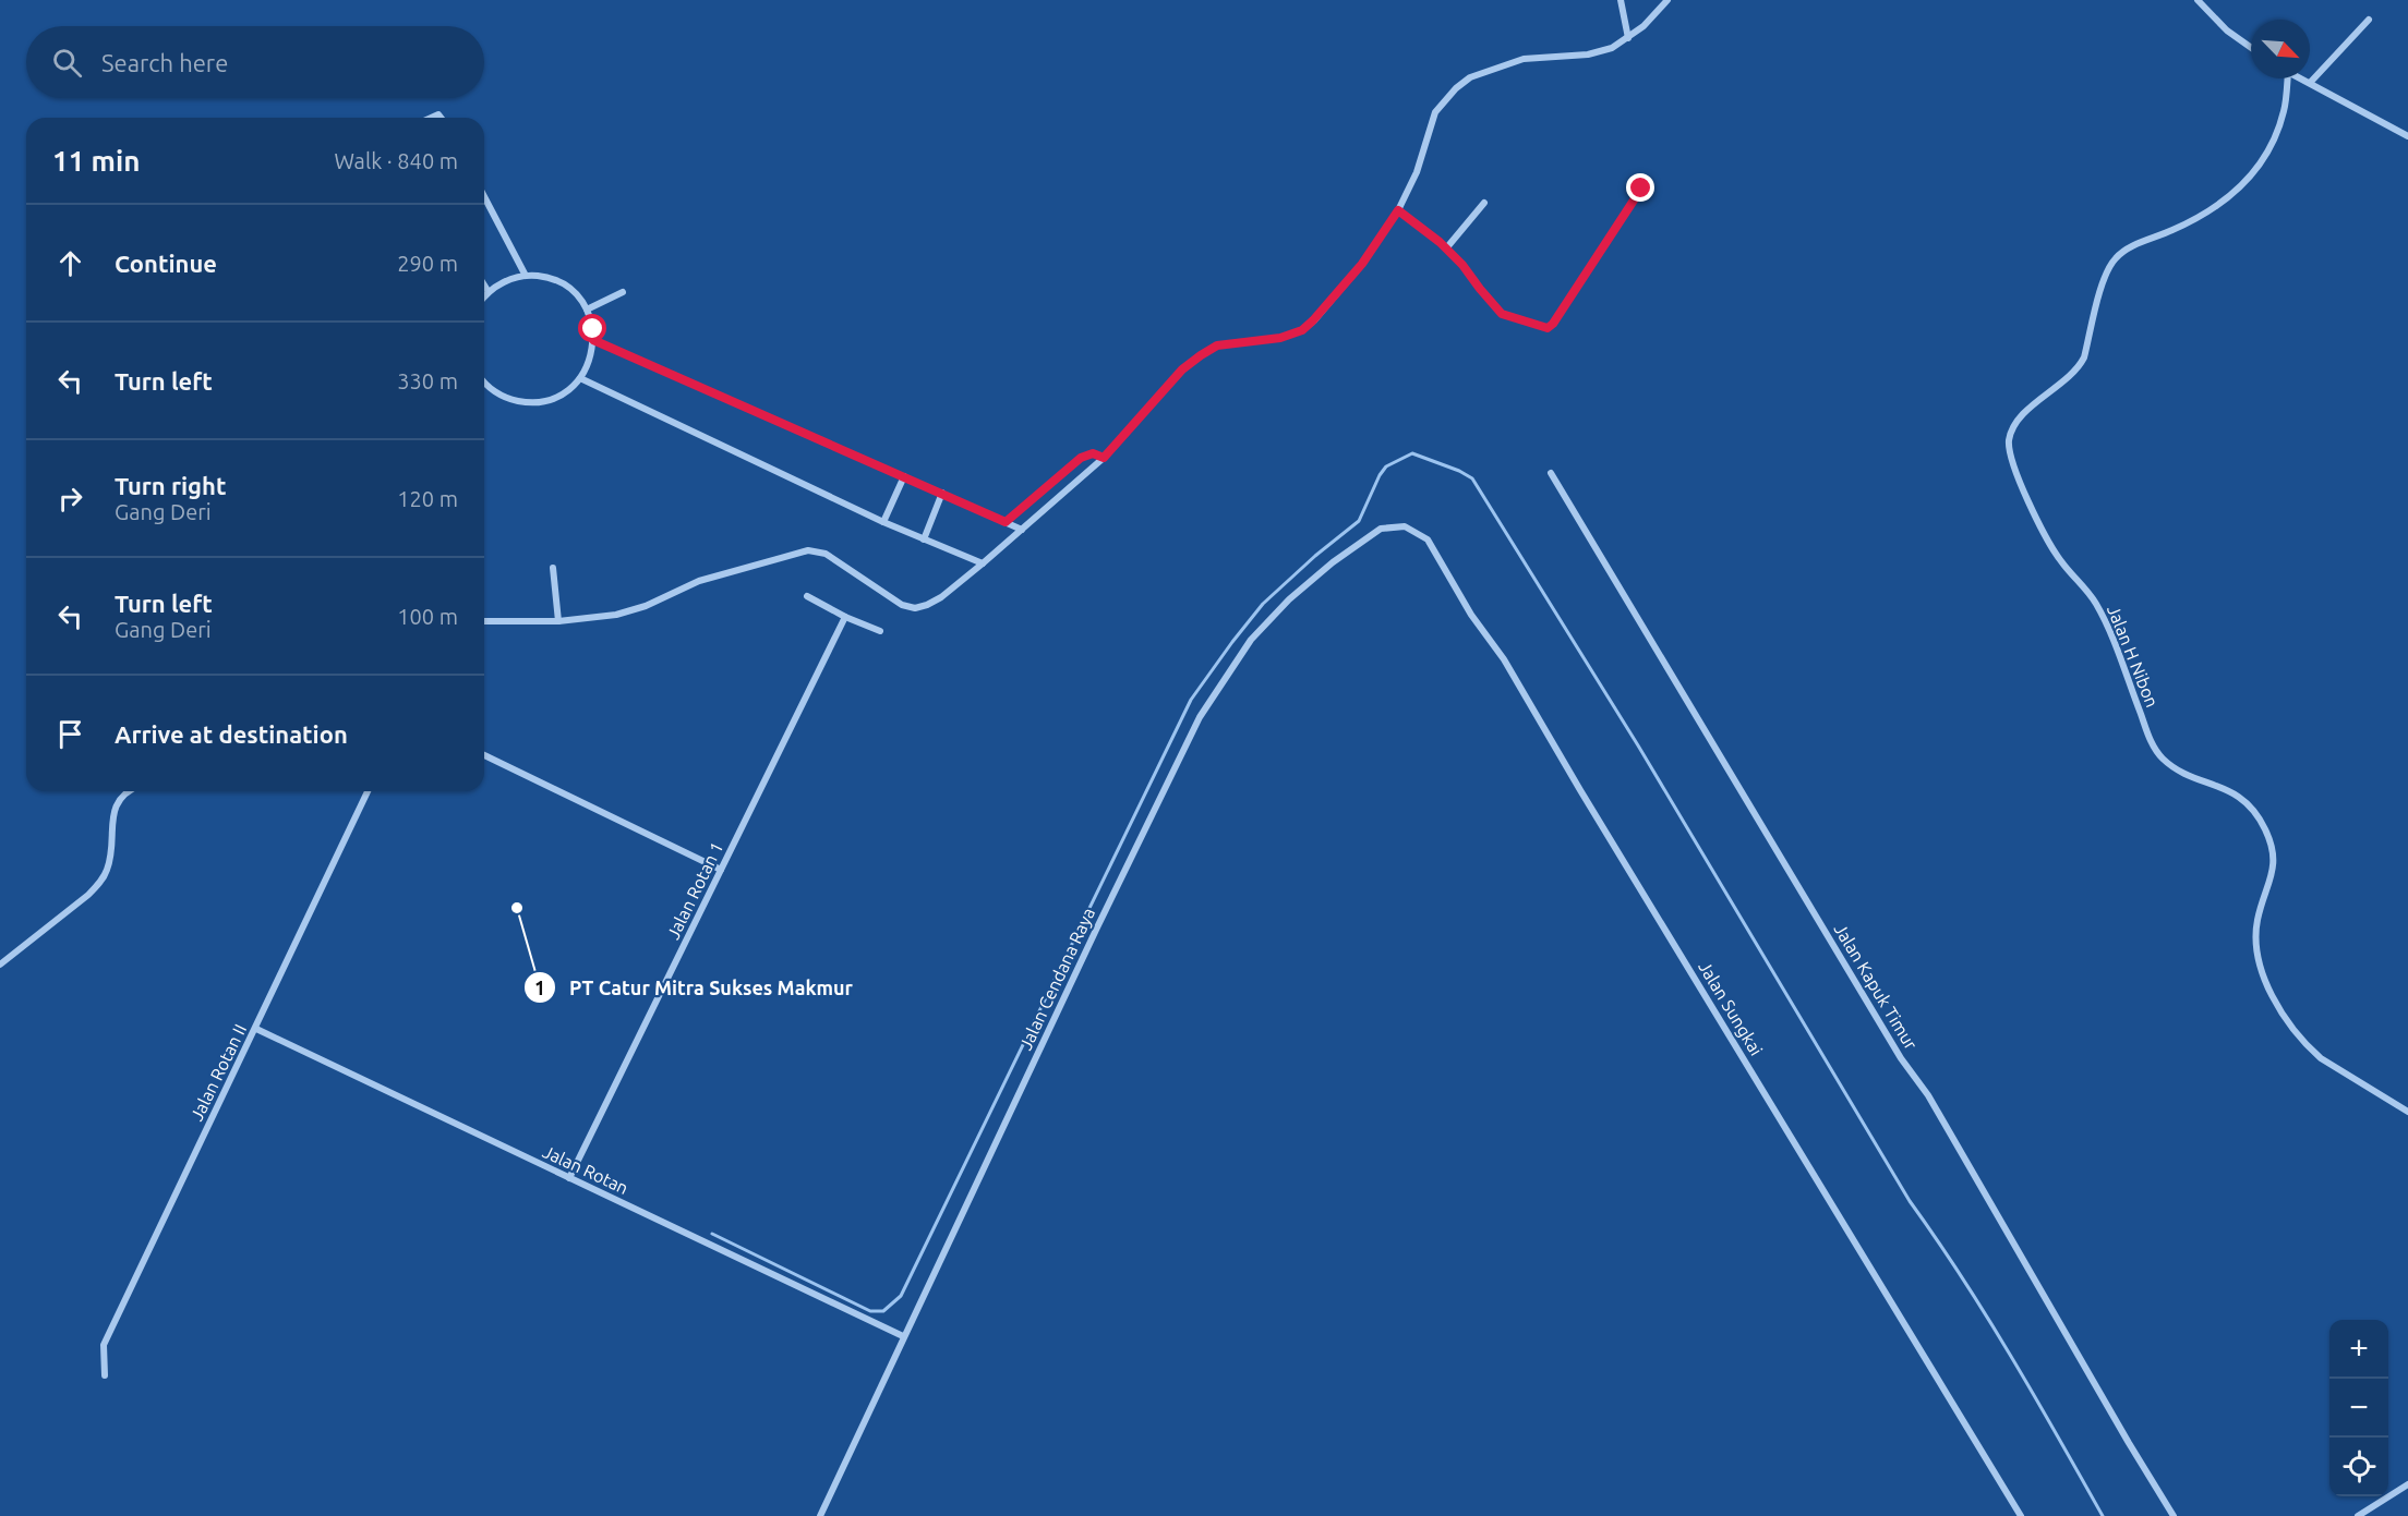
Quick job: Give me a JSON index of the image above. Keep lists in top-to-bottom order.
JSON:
{
  "streets": {
    "street": [
      "Jalan H Nibon",
      "Jalan Rotan 1",
      "Jalan Cendana Raya",
      "Jalan Kapuk Timur",
      "Jalan Sungkai",
      "Jalan Rotan II",
      "Jalan Rotan"
    ]
  },
  "crossings": [
    ["Jalan Rotan 1", "Jalan Rotan"],
    ["Jalan Cendana Raya", "Jalan Sungkai"],
    ["Jalan Cendana Raya", "Jalan Rotan"],
    ["Jalan Rotan II", "Jalan Rotan"]
  ],
  "places": ["PT Catur Mitra Sukses Makmur"],
  "north": "bottom right",
  "page": {
    "search": "Search here",
    "heading": ["11 min", "Walk · 840 m"],
    "list": [
      ["Continue", "290 m"],
      ["Turn left", "330 m"],
      ["Turn right", "Gang Deri", "120 m"],
      ["Turn left", "Gang Deri", "100 m"],
      "Arrive at destination"
    ],
    "map_buttons": ["+", "−"]
  }
}
